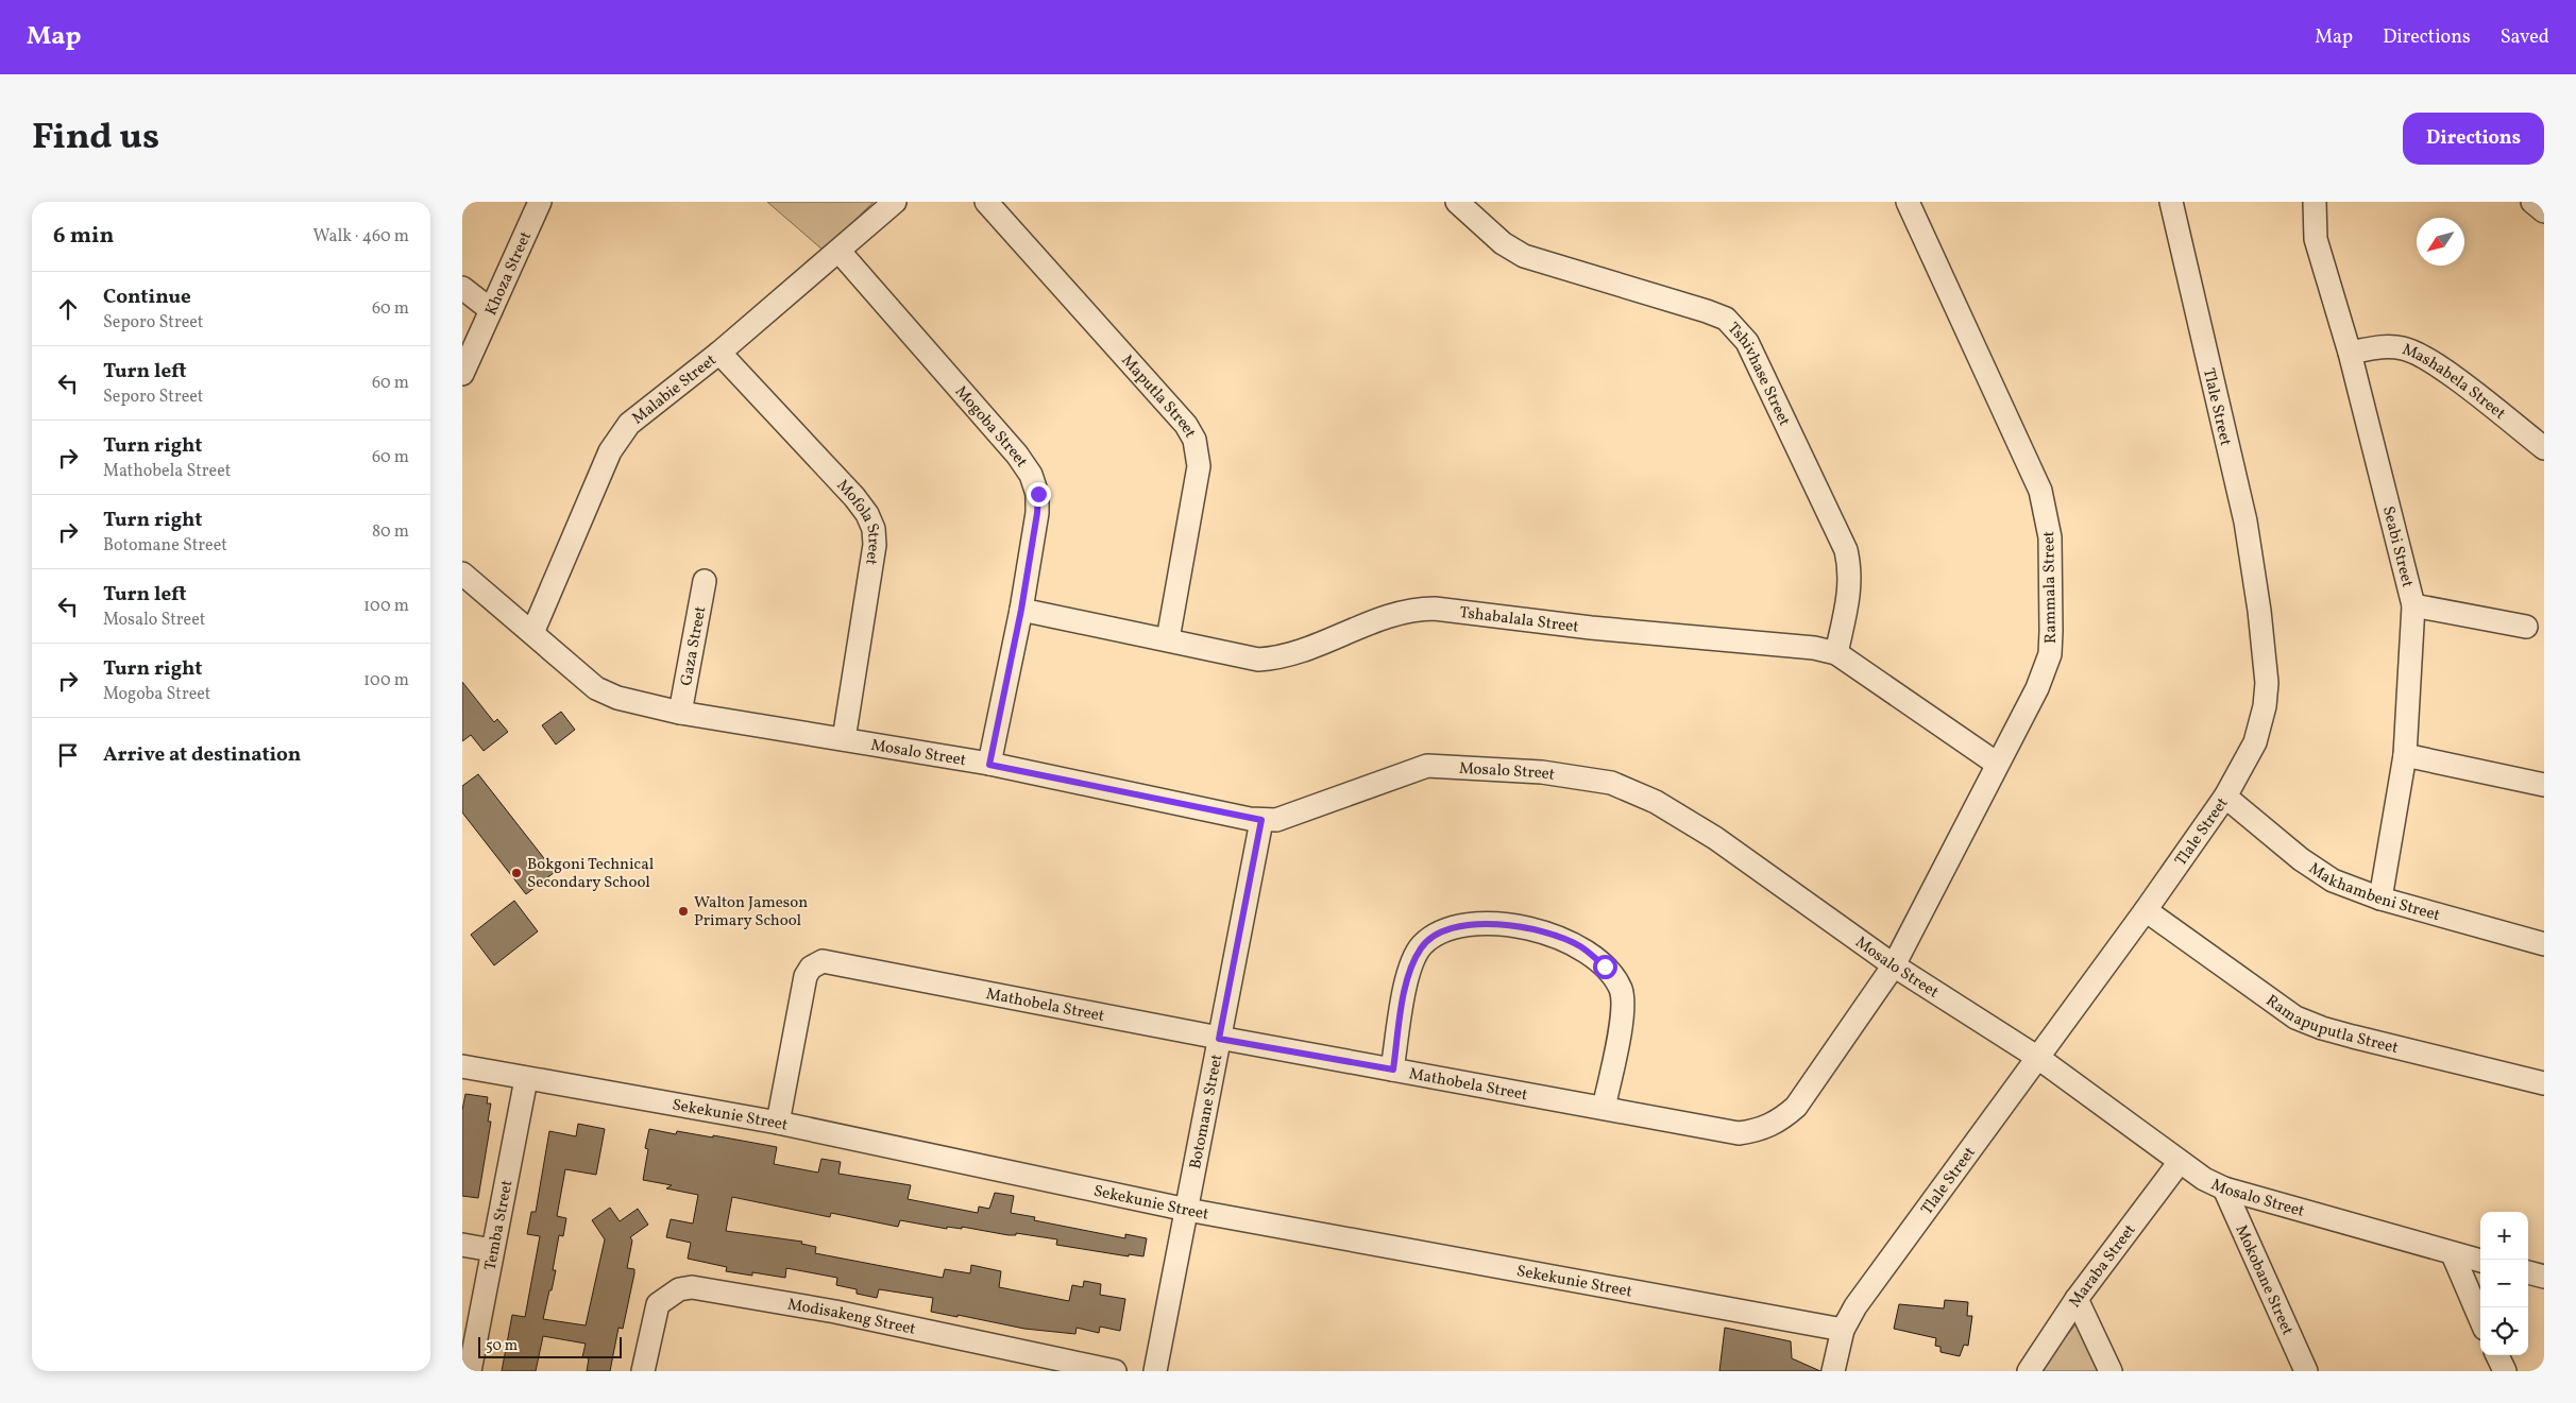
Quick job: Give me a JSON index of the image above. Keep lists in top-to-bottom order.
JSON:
{
  "streets": {
    "street": [
      "Khoza Street",
      "Tshivhase Street",
      "Mashabela Street",
      "Malabie Street",
      "Maputla Street",
      "Tlale Street",
      "Mogoba Street",
      "Mofola Street",
      "Seabi Street",
      "Rammala Street",
      "Tshabalala Street",
      "Gaza Street",
      "Mosalo Street",
      "Makhambeni Street",
      "Mathobela Street",
      "Ramapuputla Street",
      "Botomane Street",
      "Sekekunie Street",
      "Temba Street",
      "Maraba Street",
      "Mokobane Street",
      "Modisakeng Street"
    ]
  },
  "crossings": [
    ["Tshivhase Street", "Tshabalala Street"],
    ["Mashabela Street", "Seabi Street"],
    ["Malabie Street", "Mogoba Street"],
    ["Malabie Street", "Mofola Street"],
    ["Malabie Street", "Mosalo Street"],
    ["Maputla Street", "Tshabalala Street"],
    ["Tlale Street", "Mosalo Street"],
    ["Tlale Street", "Makhambeni Street"],
    ["Tlale Street", "Ramapuputla Street"],
    ["Tlale Street", "Sekekunie Street"],
    ["Mogoba Street", "Tshabalala Street"],
    ["Mogoba Street", "Mosalo Street"],
    ["Mofola Street", "Mosalo Street"],
    ["Seabi Street", "Makhambeni Street"],
    ["Rammala Street", "Tshabalala Street"],
    ["Rammala Street", "Mosalo Street"],
    ["Rammala Street", "Mathobela Street"],
    ["Gaza Street", "Mosalo Street"],
    ["Mosalo Street", "Mathobela Street"],
    ["Mosalo Street", "Botomane Street"],
    ["Mosalo Street", "Maraba Street"],
    ["Mosalo Street", "Mokobane Street"],
    ["Mathobela Street", "Botomane Street"],
    ["Mathobela Street", "Sekekunie Street"],
    ["Botomane Street", "Sekekunie Street"],
    ["Sekekunie Street", "Temba Street"]
  ],
  "places": ["Bokgoni Technical Secondary School", "Walton Jameson Primary School"],
  "scale_bar": "50 m",
  "north": "bottom left",
  "page": {
    "header": "Map",
    "nav": ["Map", "Directions", "Saved"],
    "title": "Find us",
    "buttons": "Directions",
    "heading": ["6 min", "Walk · 460 m"],
    "list": [
      ["Continue", "Seporo Street", "60 m"],
      ["Turn left", "Seporo Street", "60 m"],
      ["Turn right", "Mathobela Street", "60 m"],
      ["Turn right", "Botomane Street", "80 m"],
      ["Turn left", "Mosalo Street", "100 m"],
      ["Turn right", "Mogoba Street", "100 m"],
      "Arrive at destination"
    ],
    "map_buttons": ["+", "−"],
    "scale": "50 m"
  }
}
